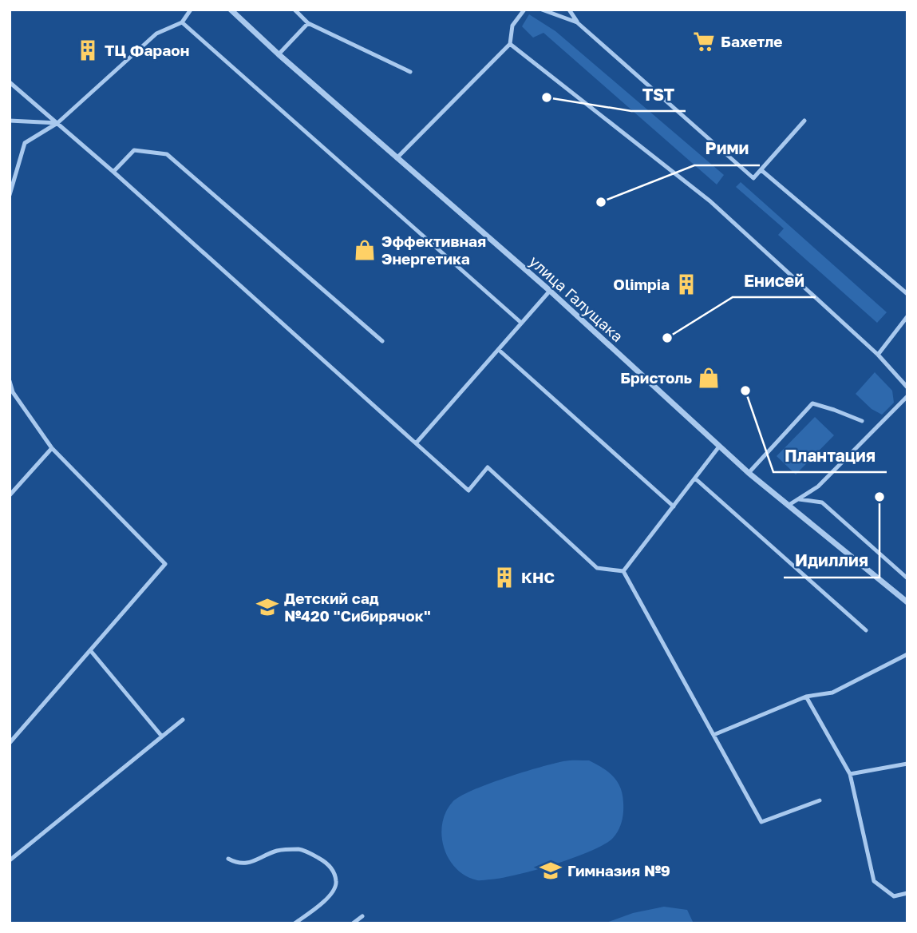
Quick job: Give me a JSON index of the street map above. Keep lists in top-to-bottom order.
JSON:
{
  "streets": {
    "street": ["улица Галущака"]
  },
  "places": {
    "supermarket": ["Бахетле"],
    "building": ["ТЦ Фараон", "Olimpia", "КНС"],
    "other": [
      "TST",
      "Рими",
      "Енисей",
      "Плантация",
      "Идиллия"
    ],
    "shop": ["Эффективная Энергетика", "Бристоль"],
    "school or university": ["Детский сад №420 \"Сибирячок\"", "Гимназия №9"]
  }
}
